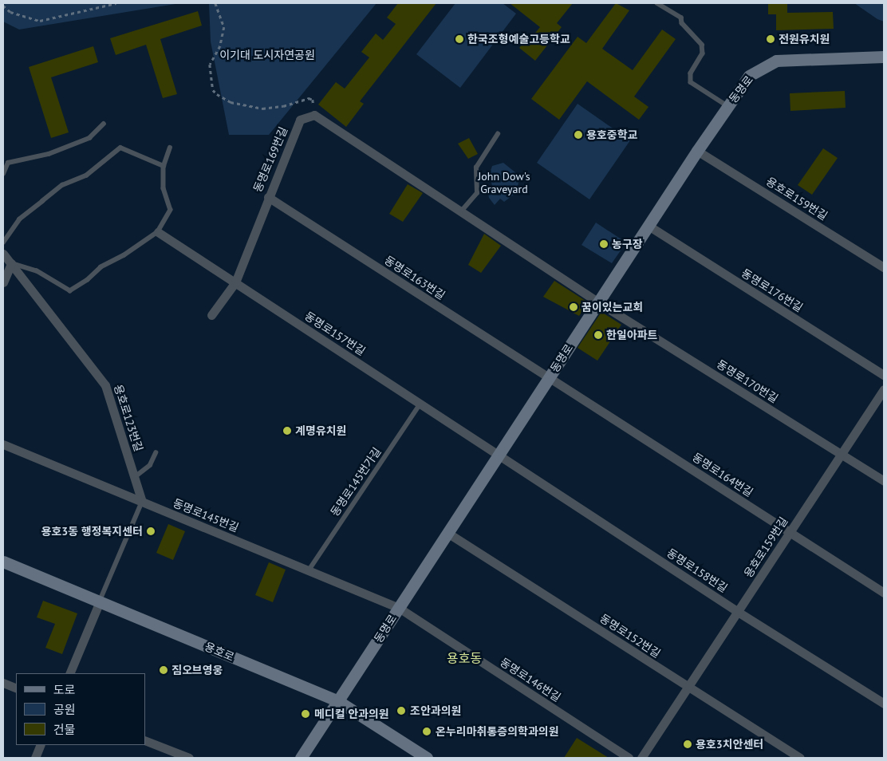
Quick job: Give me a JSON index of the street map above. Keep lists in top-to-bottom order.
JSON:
{
  "streets": {
    "street": [
      "동명로",
      "동명로169번길",
      "용호로159번길",
      "동명로163번길",
      "동명로176번길",
      "동명로157번길",
      "동명로170번길",
      "용호로123번길",
      "동명로164번길",
      "동명로145번길",
      "동명로158번길",
      "동명로152번길",
      "용호로",
      "동명로146번길"
    ],
    "lane": ["동명로145번가길"]
  },
  "crossings": [
    ["동명로", "용호로159번길"],
    ["동명로", "동명로163번길"],
    ["동명로", "동명로176번길"],
    ["동명로", "동명로157번길"],
    ["동명로", "동명로170번길"],
    ["동명로", "동명로164번길"],
    ["동명로", "동명로145번길"],
    ["동명로", "동명로158번길"],
    ["동명로", "동명로152번길"],
    ["동명로", "용호로"],
    ["동명로", "동명로146번길"],
    ["동명로169번길", "동명로163번길"],
    ["동명로169번길", "동명로157번길"],
    ["용호로159번길", "동명로170번길"],
    ["용호로159번길", "동명로164번길"],
    ["용호로159번길", "동명로158번길"],
    ["용호로159번길", "동명로152번길"],
    ["동명로163번길", "동명로164번길"],
    ["동명로157번길", "동명로145번가길"],
    ["동명로157번길", "동명로158번길"],
    ["용호로123번길", "동명로145번길"],
    ["동명로145번가길", "동명로145번길"],
    ["동명로145번길", "동명로146번길"]
  ],
  "districts": ["용호동"],
  "parks": ["이기대 도시자연공원", "John Dow's Graveyard"],
  "places": [
    "한국조형예술고등학교",
    "전원유치원",
    "용호중학교",
    "농구장",
    "꿈이있는교회",
    "한일아파트",
    "계명유치원",
    "용호3동 행정복지센터",
    "짐오브영웅",
    "조안과의원",
    "메디컬 안과의원",
    "온누리마취통증의학과의원",
    "용호3치안센터"
  ],
  "legend": ["도로", "공원", "건물"]
}
